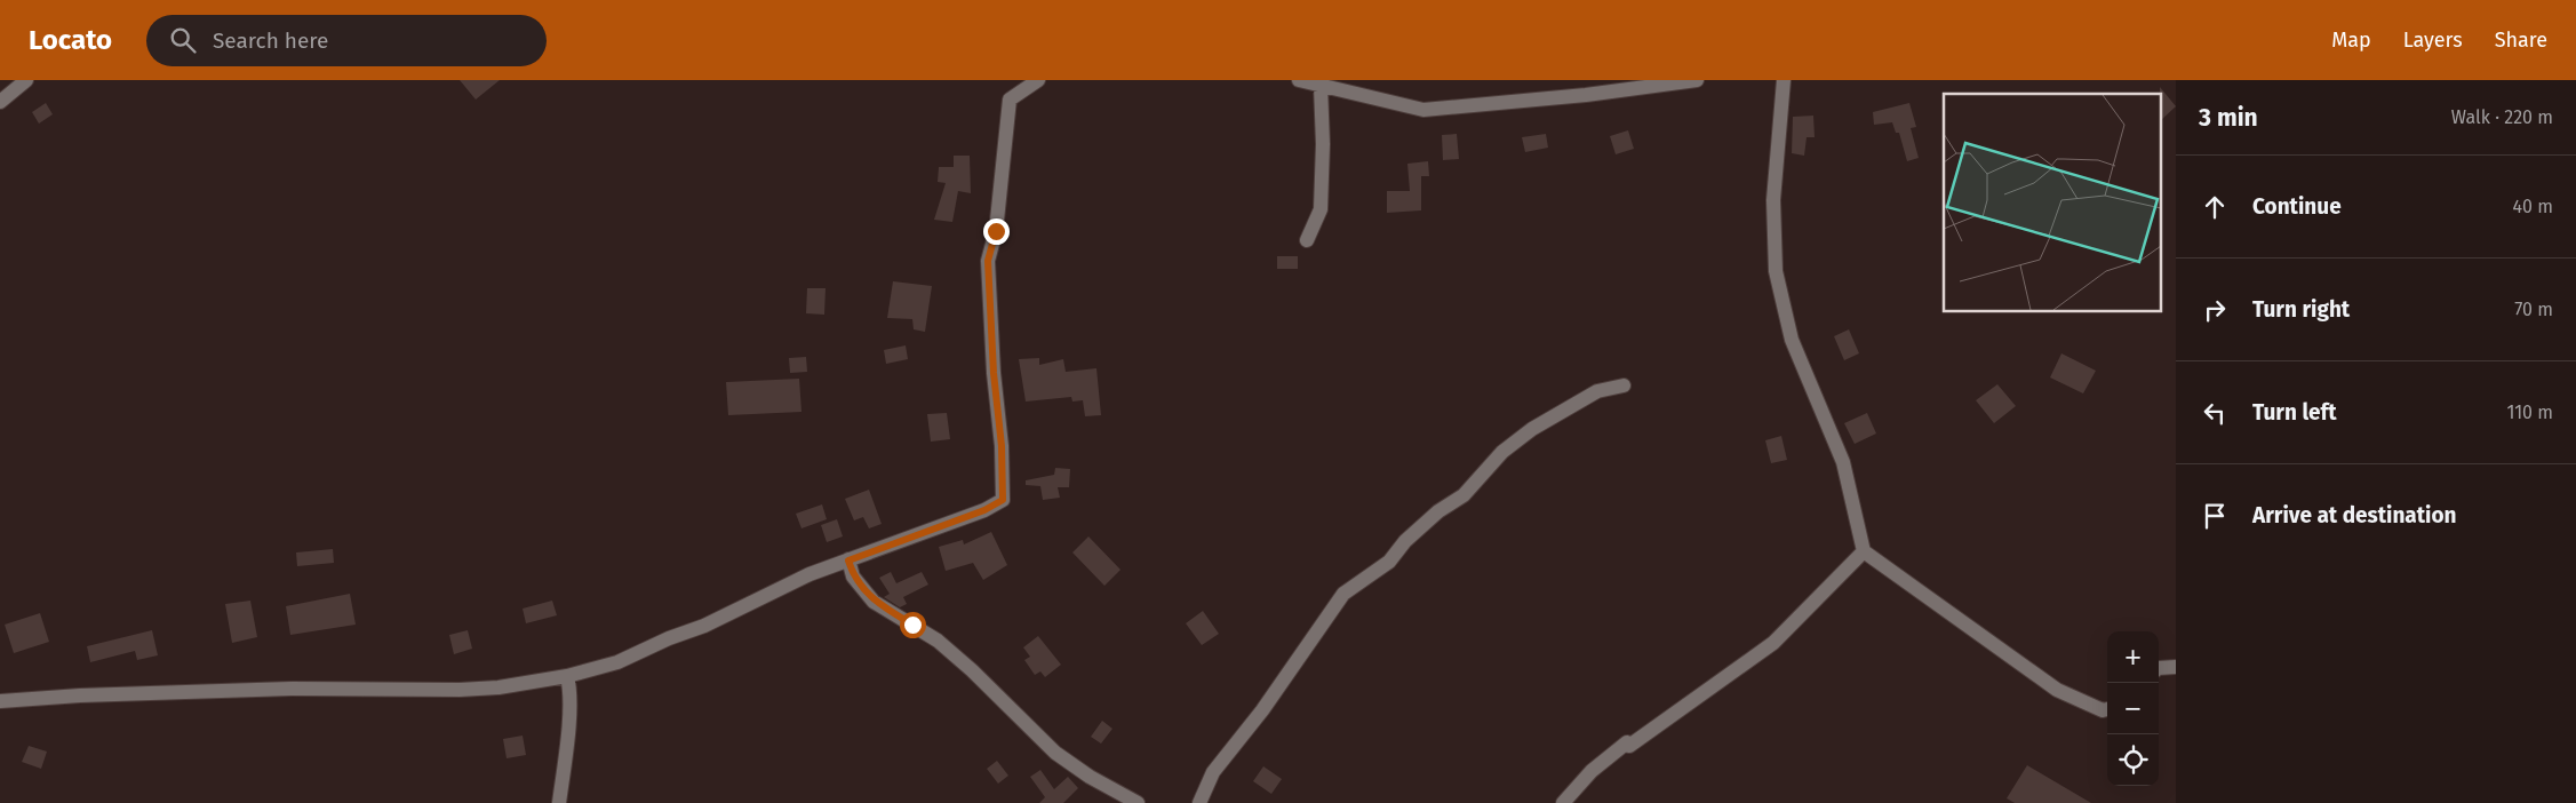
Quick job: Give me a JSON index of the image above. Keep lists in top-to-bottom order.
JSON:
{
  "page": {
    "header": "Locato",
    "search": "Search here",
    "nav": ["Map", "Layers", "Share"],
    "heading": ["3 min", "Walk · 220 m"],
    "list": [
      ["Continue", "40 m"],
      ["Turn right", "70 m"],
      ["Turn left", "110 m"],
      "Arrive at destination"
    ],
    "map_buttons": ["+", "−"]
  }
}
